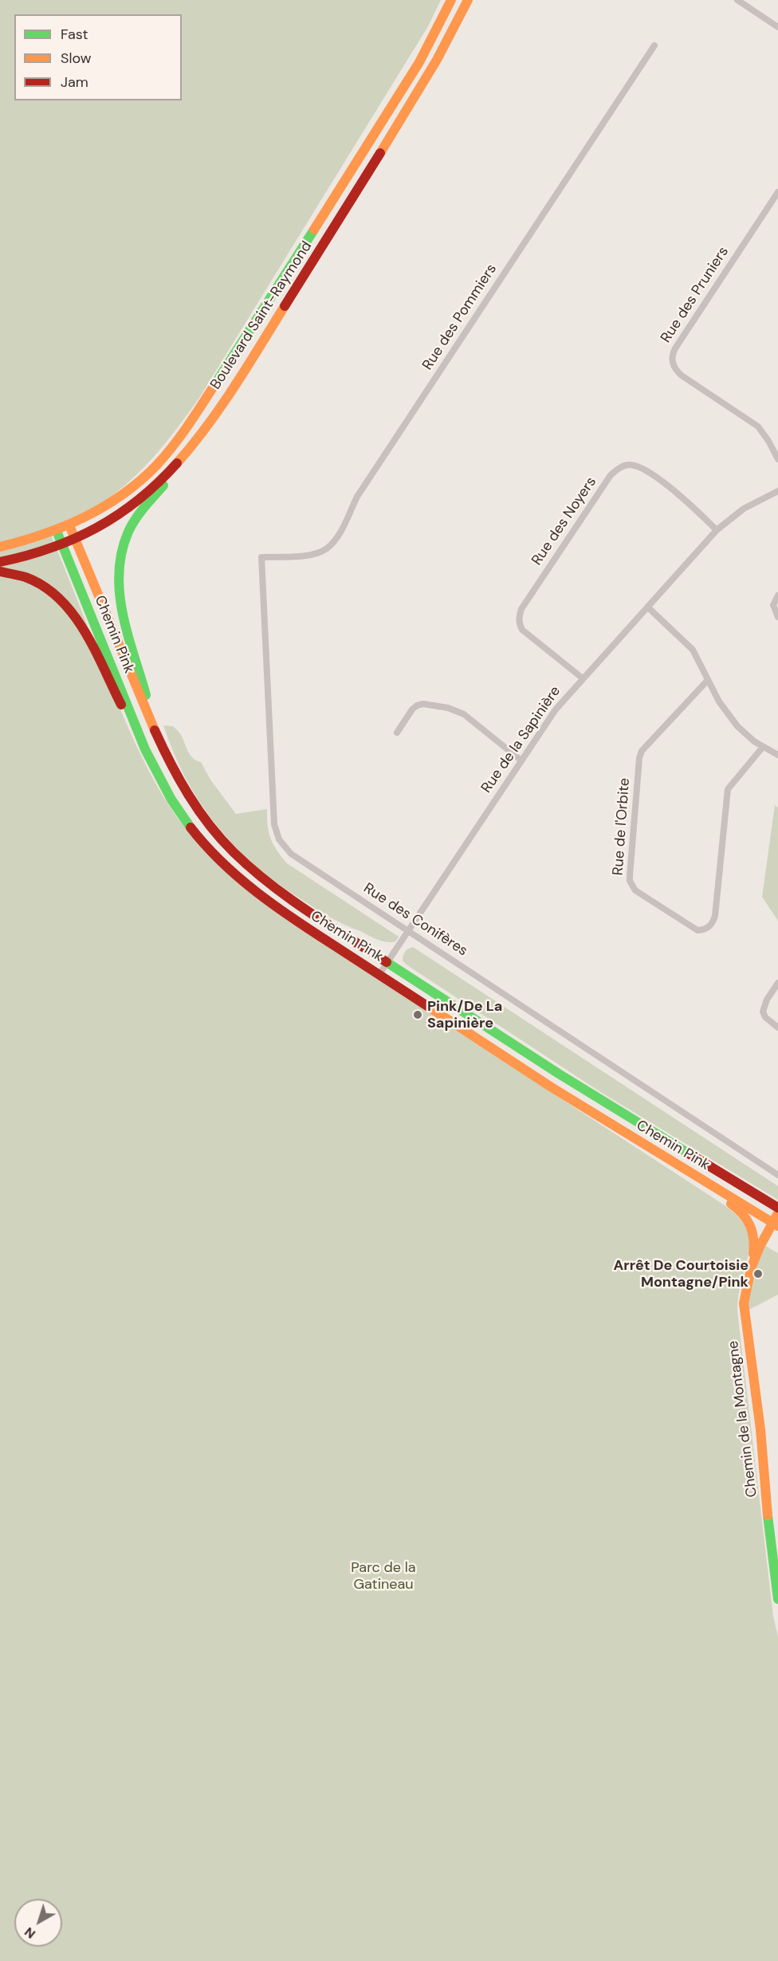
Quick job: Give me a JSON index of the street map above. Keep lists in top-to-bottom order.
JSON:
{
  "streets": {
    "main road": ["Boulevard Saint-Raymond", "Chemin Pink", "Chemin de la Montagne"],
    "street": [
      "Rue des Pruniers",
      "Rue des Pommiers",
      "Rue des Noyers",
      "Rue de la Sapinière",
      "Rue de l'Orbite",
      "Rue des Conifères"
    ]
  },
  "crossings": [
    ["Boulevard Saint-Raymond", "Chemin Pink"],
    ["Rue des Pommiers", "Rue des Conifères"],
    ["Rue des Noyers", "Rue de la Sapinière"],
    ["Chemin Pink", "Rue de la Sapinière"],
    ["Chemin Pink", "Chemin de la Montagne"],
    ["Rue de la Sapinière", "Rue des Conifères"]
  ],
  "parks": ["Parc de la Gatineau"],
  "places": ["Pink/De La Sapinière", "Arrêt De Courtoisie Montagne/Pink"],
  "legend": ["Fast", "Slow", "Jam"],
  "north": "bottom left"
}
